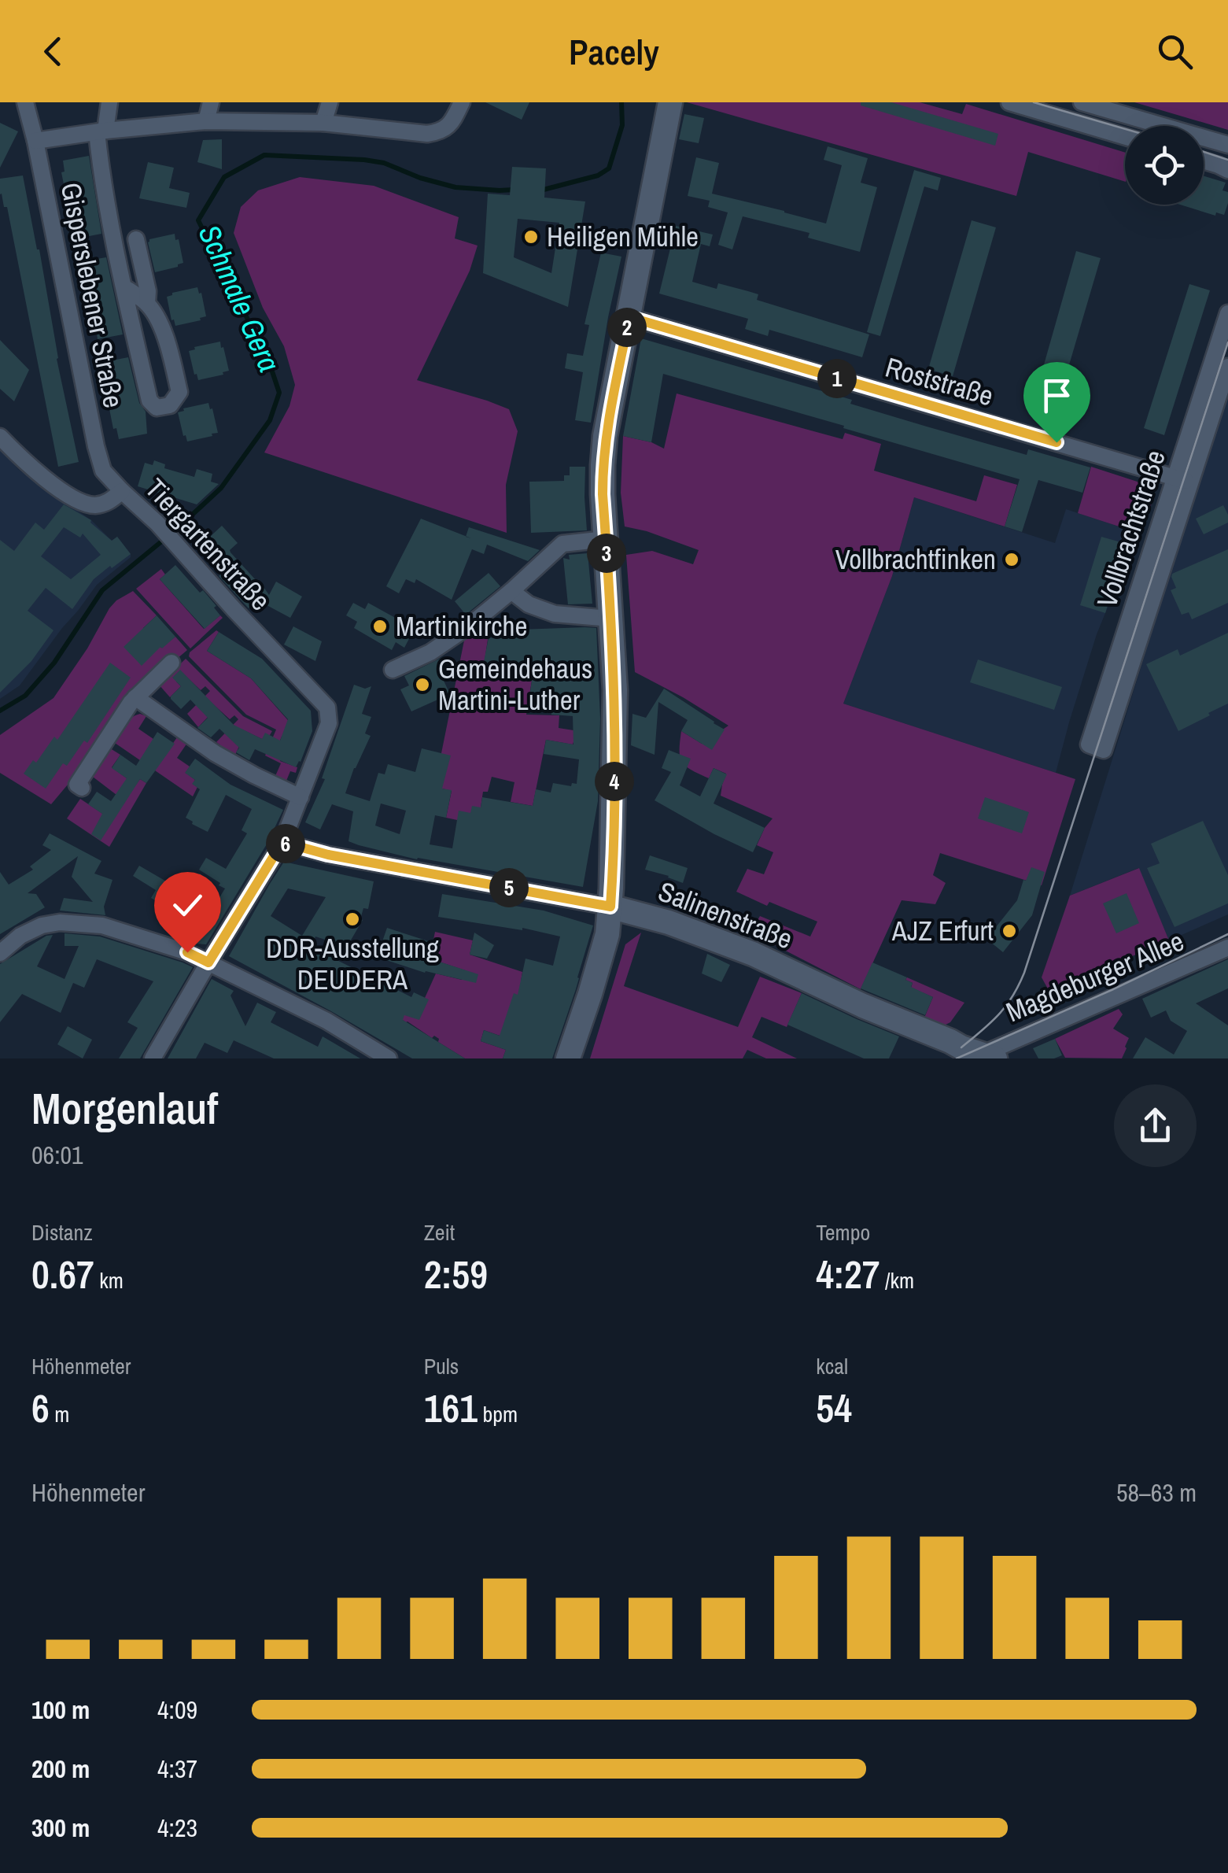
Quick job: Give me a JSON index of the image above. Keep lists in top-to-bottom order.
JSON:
{
  "streets": {
    "main road": ["Salinenstraße"],
    "street": [
      "Gisperslebener Straße",
      "Roststraße",
      "Vollbrachtstraße",
      "Tiergartenstraße",
      "Magdeburger Allee"
    ]
  },
  "crossings": [
    ["Gisperslebener Straße", "Tiergartenstraße"],
    ["Roststraße", "Vollbrachtstraße"],
    ["Salinenstraße", "Magdeburger Allee"]
  ],
  "water": ["Schmale Gera"],
  "places": [
    "Heiligen Mühle",
    "Vollbrachtfinken",
    "Martinikirche",
    "Gemeindehaus Martini-Luther",
    "DDR-Ausstellung DEUDERA",
    "AJZ Erfurt"
  ],
  "page": {
    "header": "Pacely",
    "pins": [
      "2",
      "1",
      "3",
      "4",
      "6",
      "5"
    ],
    "heading": ["Morgenlauf", "06:01"],
    "stats": [
      ["Distanz", "0.67 km"],
      ["Zeit", "2:59"],
      ["Tempo", "4:27 /km"],
      ["Höhenmeter", "6 m"],
      ["Puls", "161 bpm"],
      ["kcal", "54"]
    ],
    "chart": ["Höhenmeter", "58–63 m"],
    "list": [
      {
        "name": "100 m",
        "note": "4:09"
      },
      {
        "name": "200 m",
        "note": "4:37"
      },
      {
        "name": "300 m",
        "note": "4:23"
      }
    ]
  }
}
